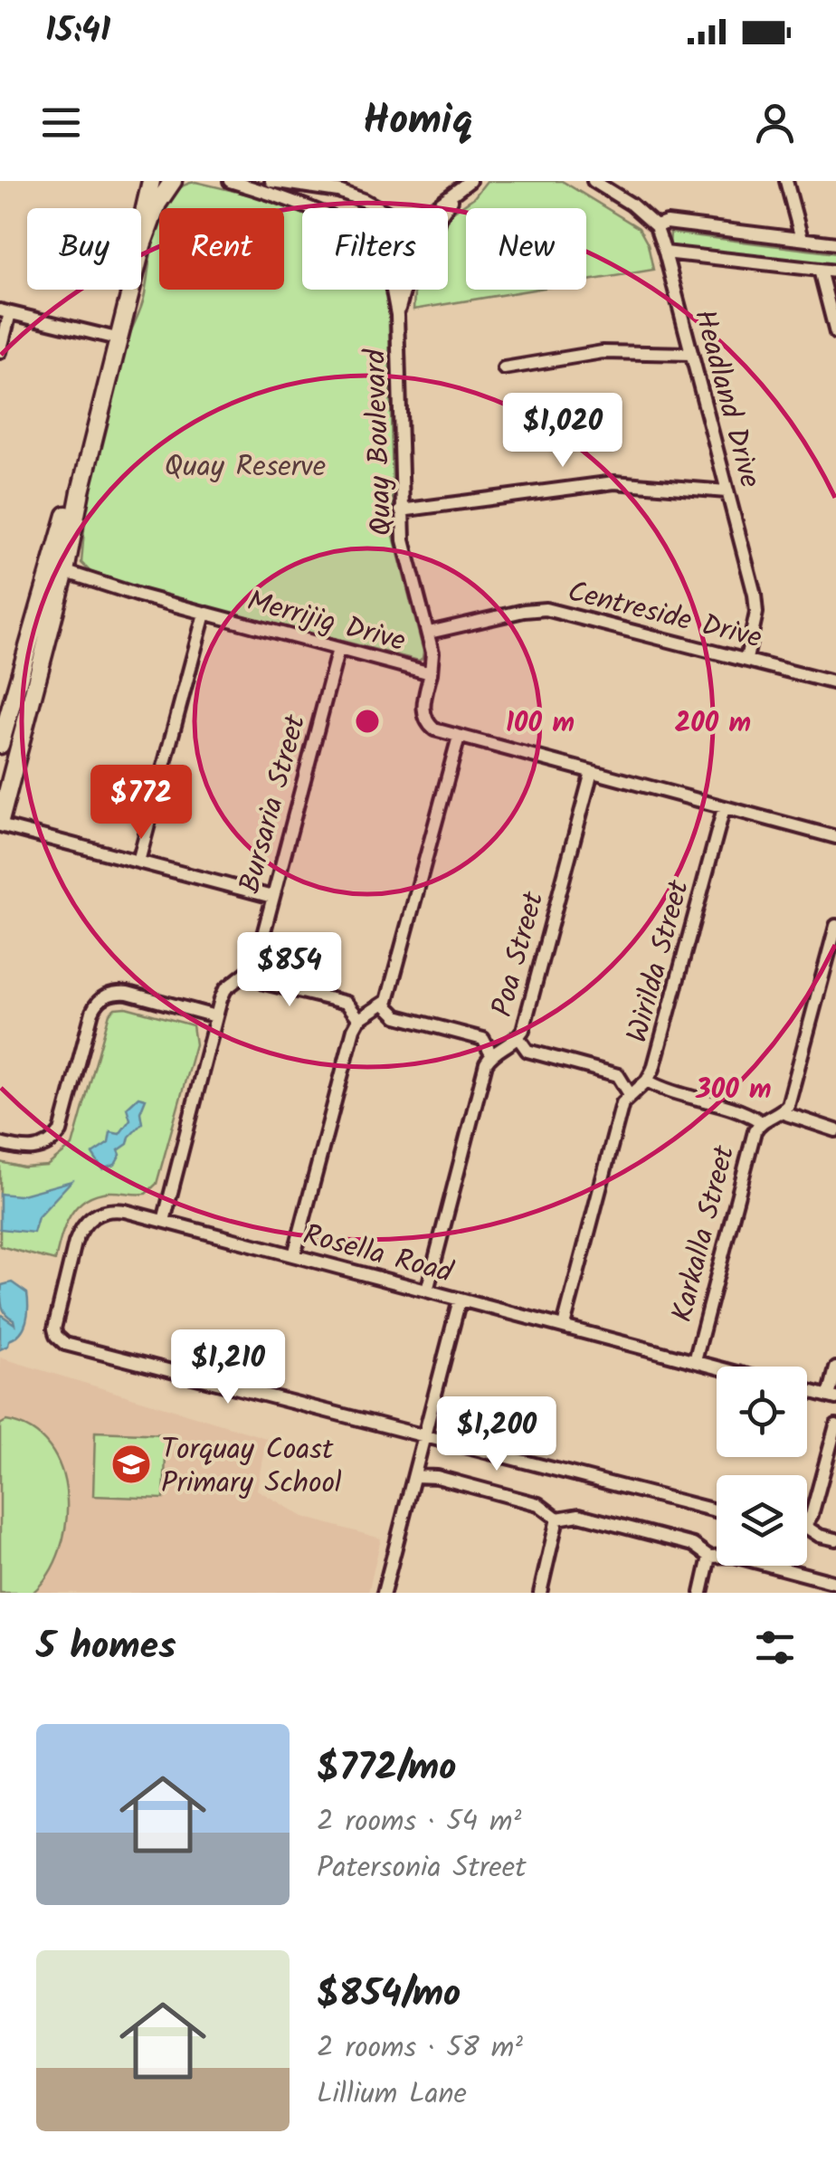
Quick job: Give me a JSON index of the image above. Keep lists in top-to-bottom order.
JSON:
{
  "streets": {
    "street": [
      "Headland Drive",
      "Quay Boulevard",
      "Centreside Drive",
      "Merrijig Drive",
      "Bursaria Street",
      "Poa Street",
      "Wirilda Street",
      "Karkalla Street",
      "Rosella Road"
    ]
  },
  "crossings": [
    ["Headland Drive", "Centreside Drive"],
    ["Quay Boulevard", "Centreside Drive"],
    ["Quay Boulevard", "Merrijig Drive"],
    ["Merrijig Drive", "Bursaria Street"],
    ["Merrijig Drive", "Poa Street"],
    ["Merrijig Drive", "Wirilda Street"],
    ["Bursaria Street", "Rosella Road"],
    ["Poa Street", "Rosella Road"],
    ["Karkalla Street", "Rosella Road"]
  ],
  "parks": ["Quay Reserve"],
  "places": {
    "school or university": ["Torquay Coast Primary School"]
  },
  "page": {
    "status": "15:41",
    "header": "Homiq",
    "chip": [
      "Buy",
      "Rent",
      "Filters",
      "New"
    ],
    "price": [
      "$1,020",
      "$772",
      "$854",
      "$1,210",
      "$1,200"
    ],
    "heading": "5 homes",
    "list": [
      {
        "name": "$772/mo",
        "note": "2 rooms · 54 m² · Patersonia Street"
      },
      {
        "name": "$854/mo",
        "note": "2 rooms · 58 m² · Lillium Lane"
      }
    ]
  },
  "rings": ["100 m", "200 m", "300 m"]
}
